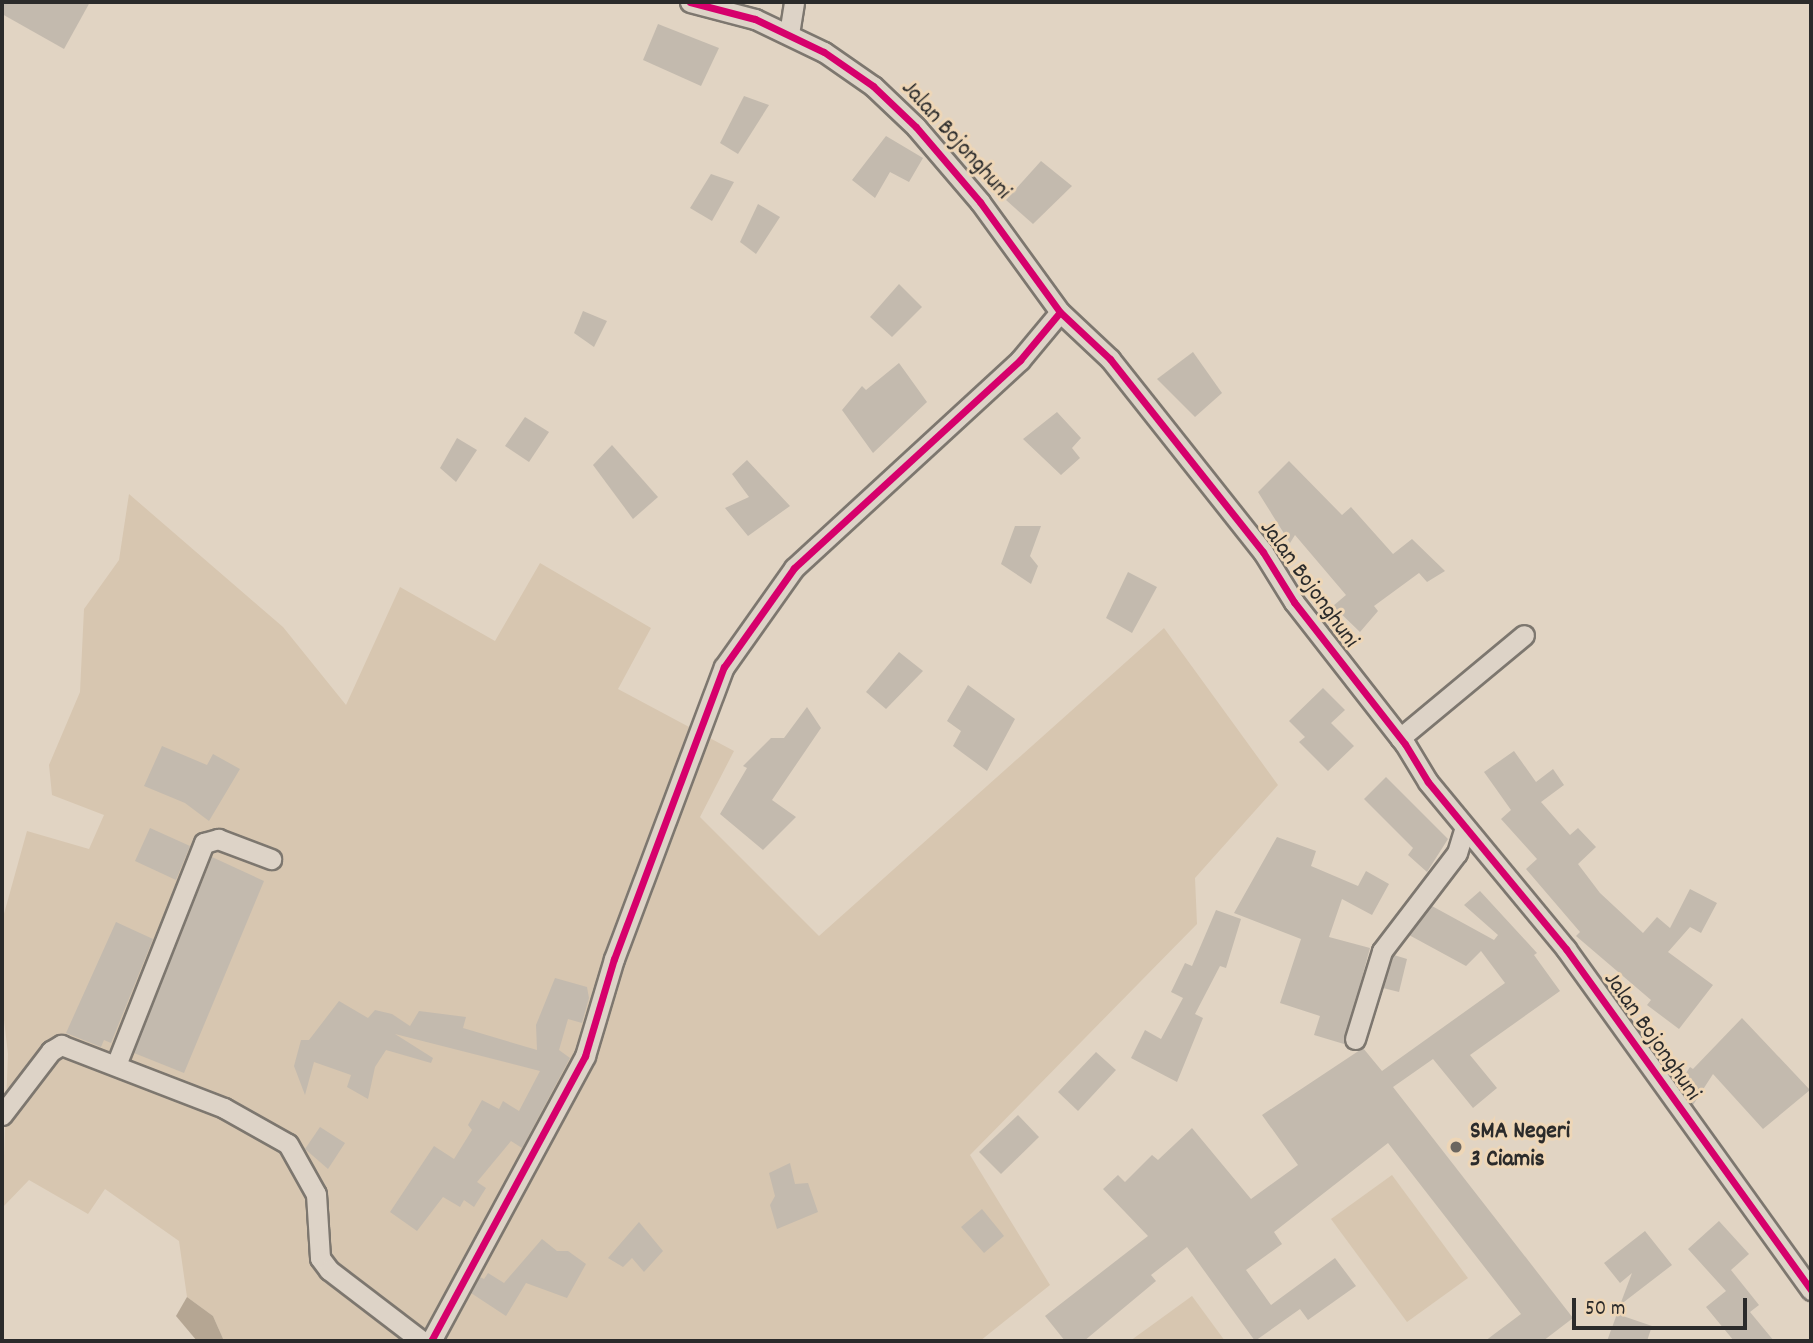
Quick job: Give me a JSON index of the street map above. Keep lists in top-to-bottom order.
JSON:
{
  "streets": {
    "street": ["Jalan Bojonghuni"]
  },
  "places": ["SMA Negeri 3 Ciamis"],
  "scale_bar": "50 m"
}
